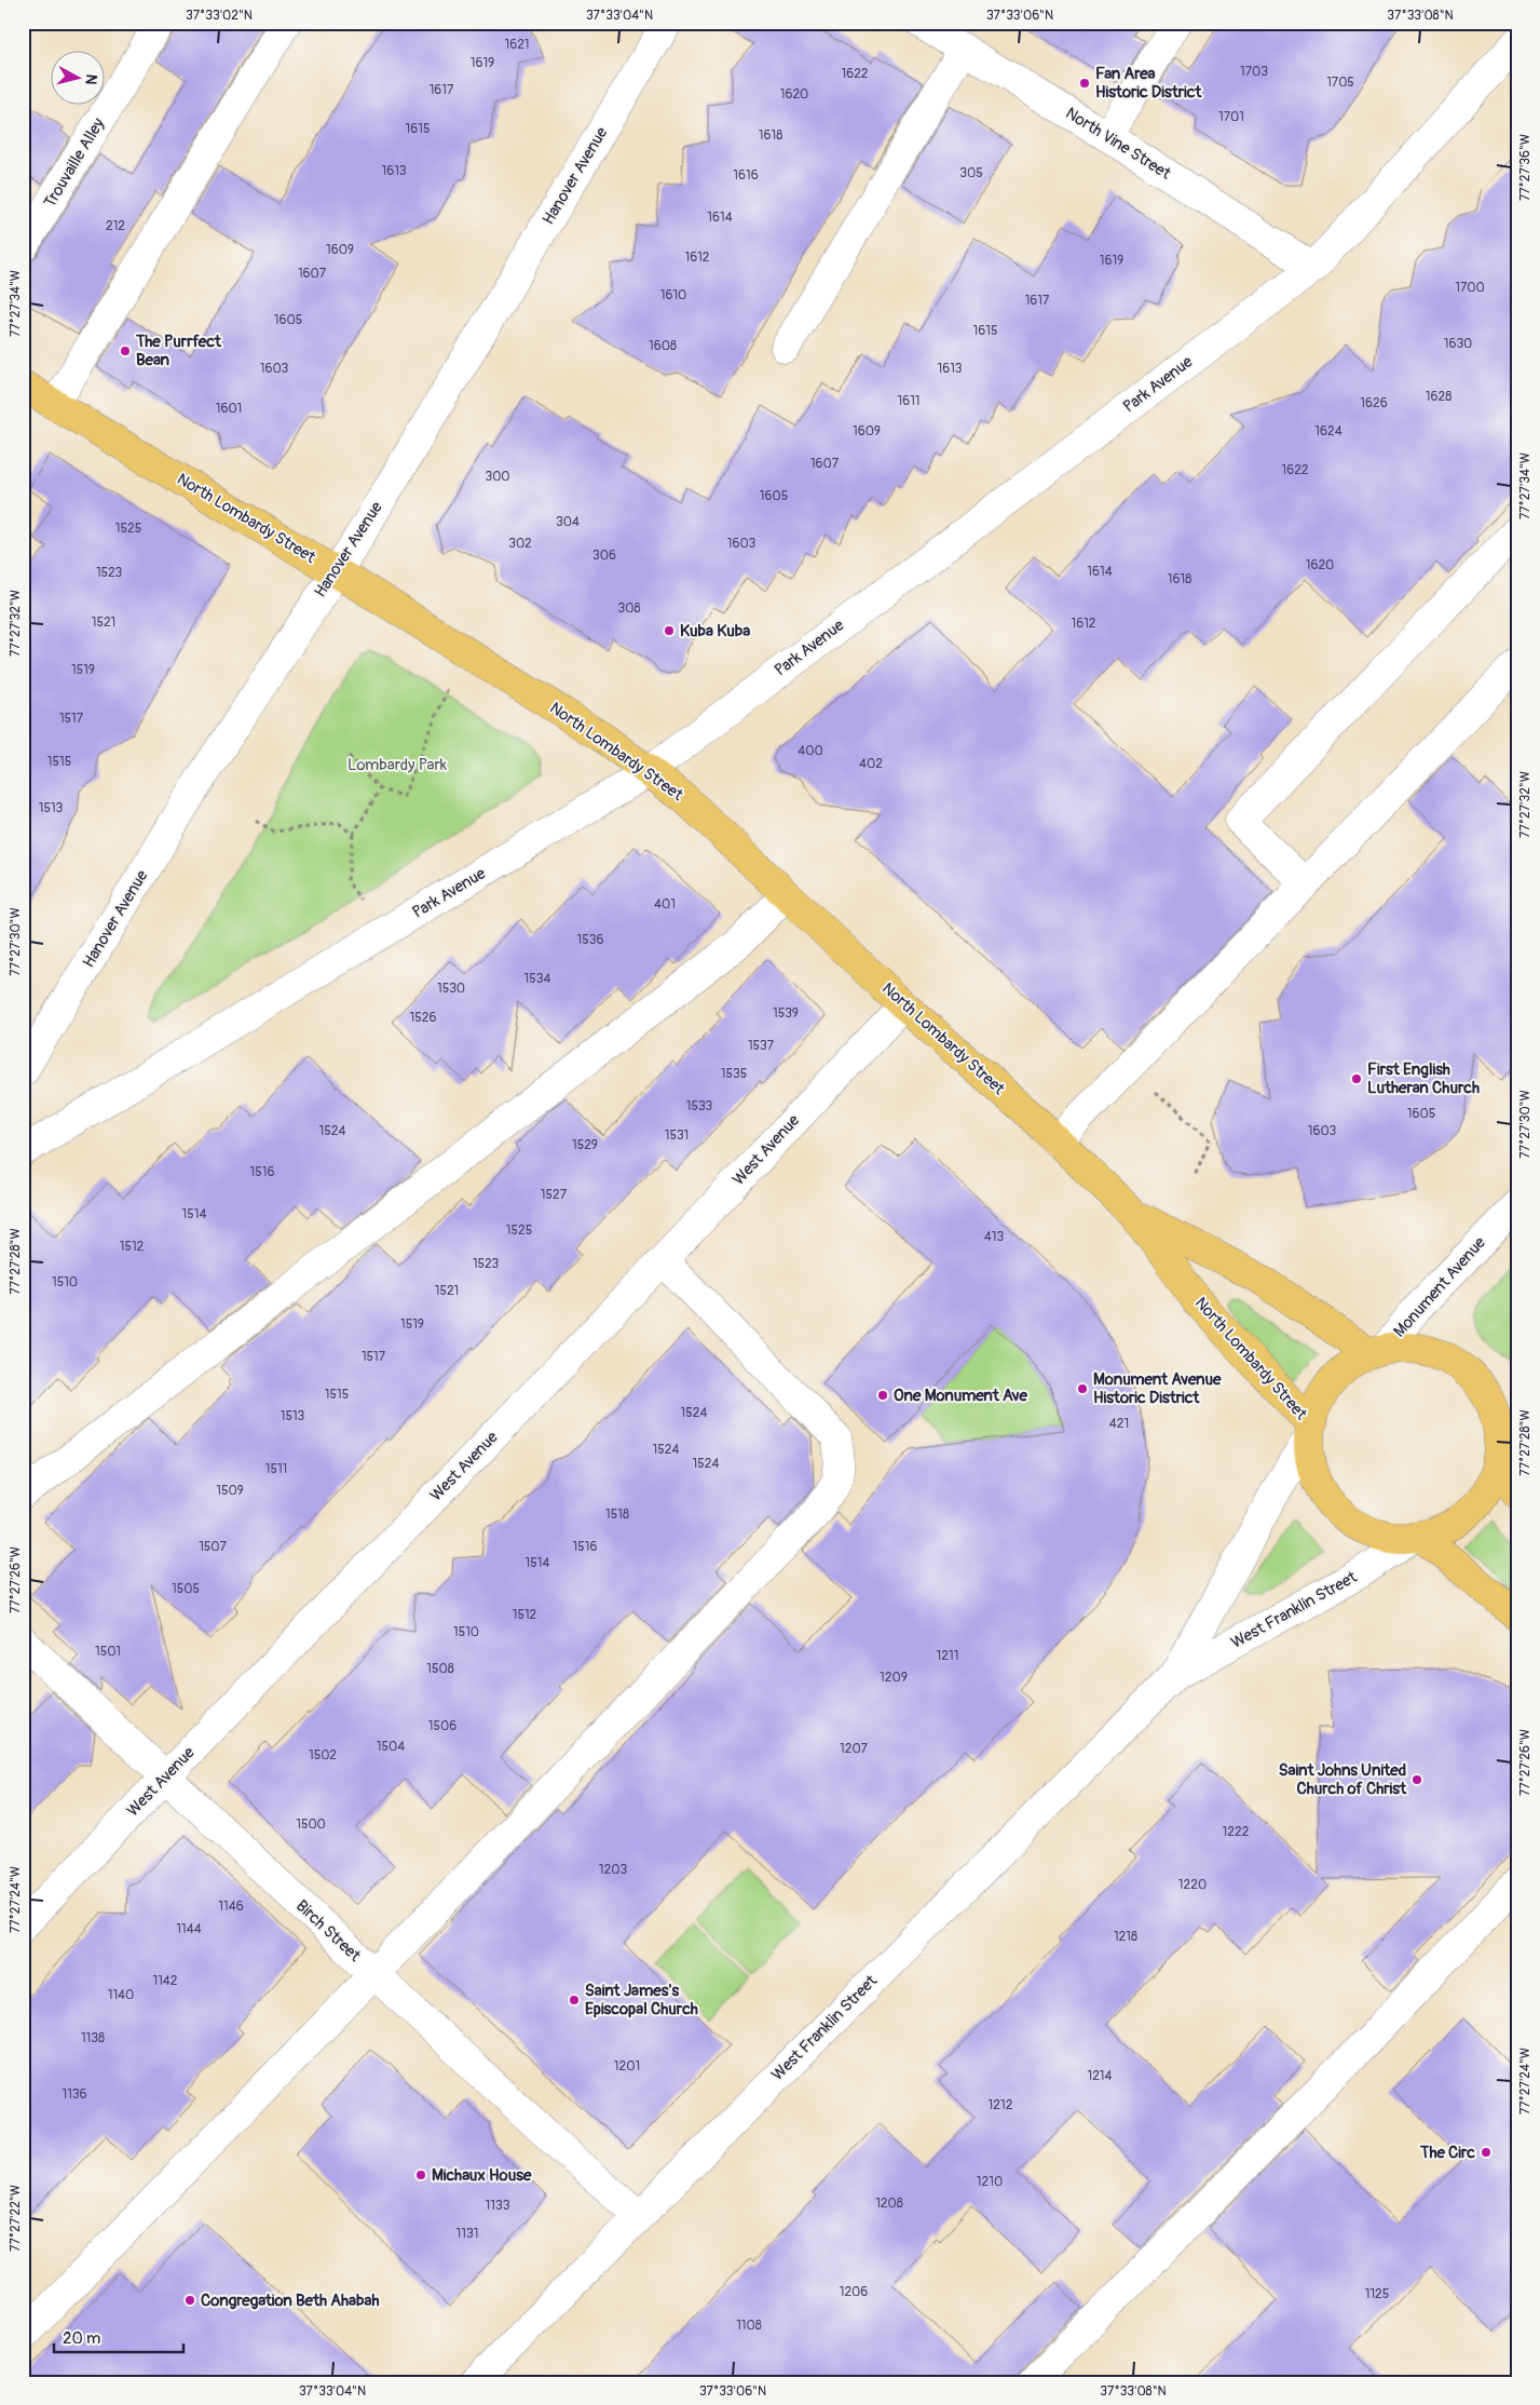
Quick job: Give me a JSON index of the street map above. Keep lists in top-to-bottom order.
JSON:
{
  "streets": {
    "main road": ["North Lombardy Street"],
    "street": [
      "North Vine Street",
      "Trouvaille Alley",
      "Hanover Avenue",
      "Park Avenue",
      "West Avenue",
      "Monument Avenue",
      "West Franklin Street",
      "Birch Street"
    ]
  },
  "crossings": [
    ["North Vine Street", "Park Avenue"],
    ["Hanover Avenue", "North Lombardy Street"],
    ["Park Avenue", "North Lombardy Street"],
    ["North Lombardy Street", "West Avenue"],
    ["North Lombardy Street", "Monument Avenue"],
    ["North Lombardy Street", "West Franklin Street"],
    ["West Avenue", "Birch Street"],
    ["Monument Avenue", "West Franklin Street"],
    ["West Franklin Street", "Birch Street"]
  ],
  "parks": ["Lombardy Park"],
  "places": [
    "Fan Area Historic District",
    "The Purrfect Bean",
    "Kuba Kuba",
    "First English Lutheran Church",
    "Monument Avenue Historic District",
    "One Monument Ave",
    "Saint Johns United Church of Christ",
    "Saint James's Episcopal Church",
    "The Circ",
    "Michaux House",
    "Congregation Beth Ahabah"
  ],
  "house_numbers": [
    "1621",
    "1619",
    "1703",
    "1622",
    "1705",
    "1617",
    "1620",
    "1701",
    "1615",
    "1618",
    "1613",
    "305",
    "1616",
    "1614",
    "212",
    "1609",
    "1612",
    "1619",
    "1607",
    "1700",
    "1610",
    "1617",
    "1605",
    "1615",
    "1630",
    "1608",
    "1603",
    "1613",
    "1628",
    "1611",
    "1626",
    "1601",
    "1609",
    "1624",
    "1607",
    "1622",
    "300",
    "1605",
    "304",
    "1525",
    "302",
    "1603",
    "306",
    "1620",
    "1614",
    "1523",
    "1618",
    "308",
    "1521",
    "1612",
    "1519",
    "1517",
    "400",
    "1515",
    "402",
    "1513",
    "401",
    "1536",
    "1534",
    "1530",
    "1539",
    "1526",
    "1537",
    "1535",
    "1533",
    "1605",
    "1524",
    "1603",
    "1531",
    "1529",
    "1516",
    "1527",
    "1514",
    "1525",
    "413",
    "1512",
    "1523",
    "1510",
    "1521",
    "1519",
    "1517",
    "1515",
    "1524",
    "1513",
    "421",
    "1524",
    "1524",
    "1511",
    "1509",
    "1518",
    "1507",
    "1516",
    "1514",
    "1505",
    "1512",
    "1510",
    "1501",
    "1211",
    "1508",
    "1209",
    "1506",
    "1504",
    "1207",
    "1502",
    "1500",
    "1222",
    "1203",
    "1220",
    "1146",
    "1144",
    "1218",
    "1142",
    "1140",
    "1138",
    "1201",
    "1214",
    "1136",
    "1212",
    "1210",
    "1208",
    "1133",
    "1131",
    "1206",
    "1125",
    "1108"
  ],
  "scale_bar": "20 m",
  "north": "right",
  "coordinates": [
    "37°33'02\"N",
    "37°33'04\"N",
    "37°33'06\"N",
    "37°33'08\"N",
    "77°27'36\"W",
    "77°27'34\"W",
    "77°27'32\"W",
    "77°27'30\"W",
    "77°27'28\"W",
    "77°27'26\"W",
    "77°27'24\"W",
    "77°27'22\"W"
  ]
}
